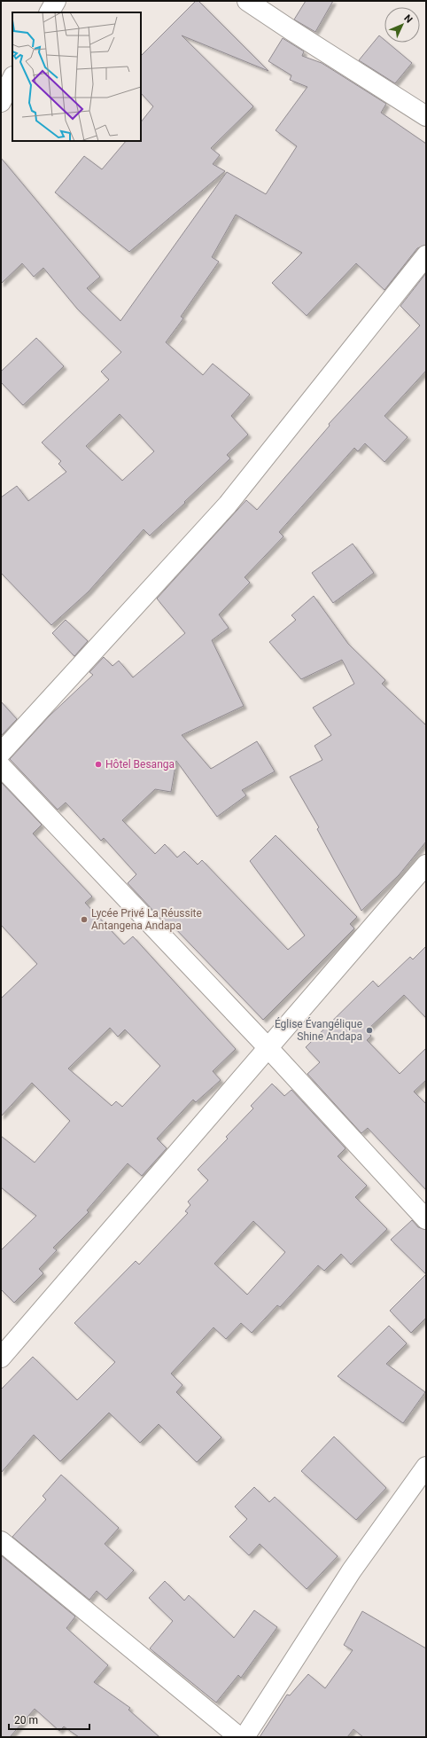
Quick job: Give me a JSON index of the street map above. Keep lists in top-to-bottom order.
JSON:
{
  "places": ["Hôtel Besanga", "Lycée Privé La Réussite Antangena Andapa", "Église Évangélique Shine Andapa"],
  "scale_bar": "20 m",
  "north": "top right"
}
